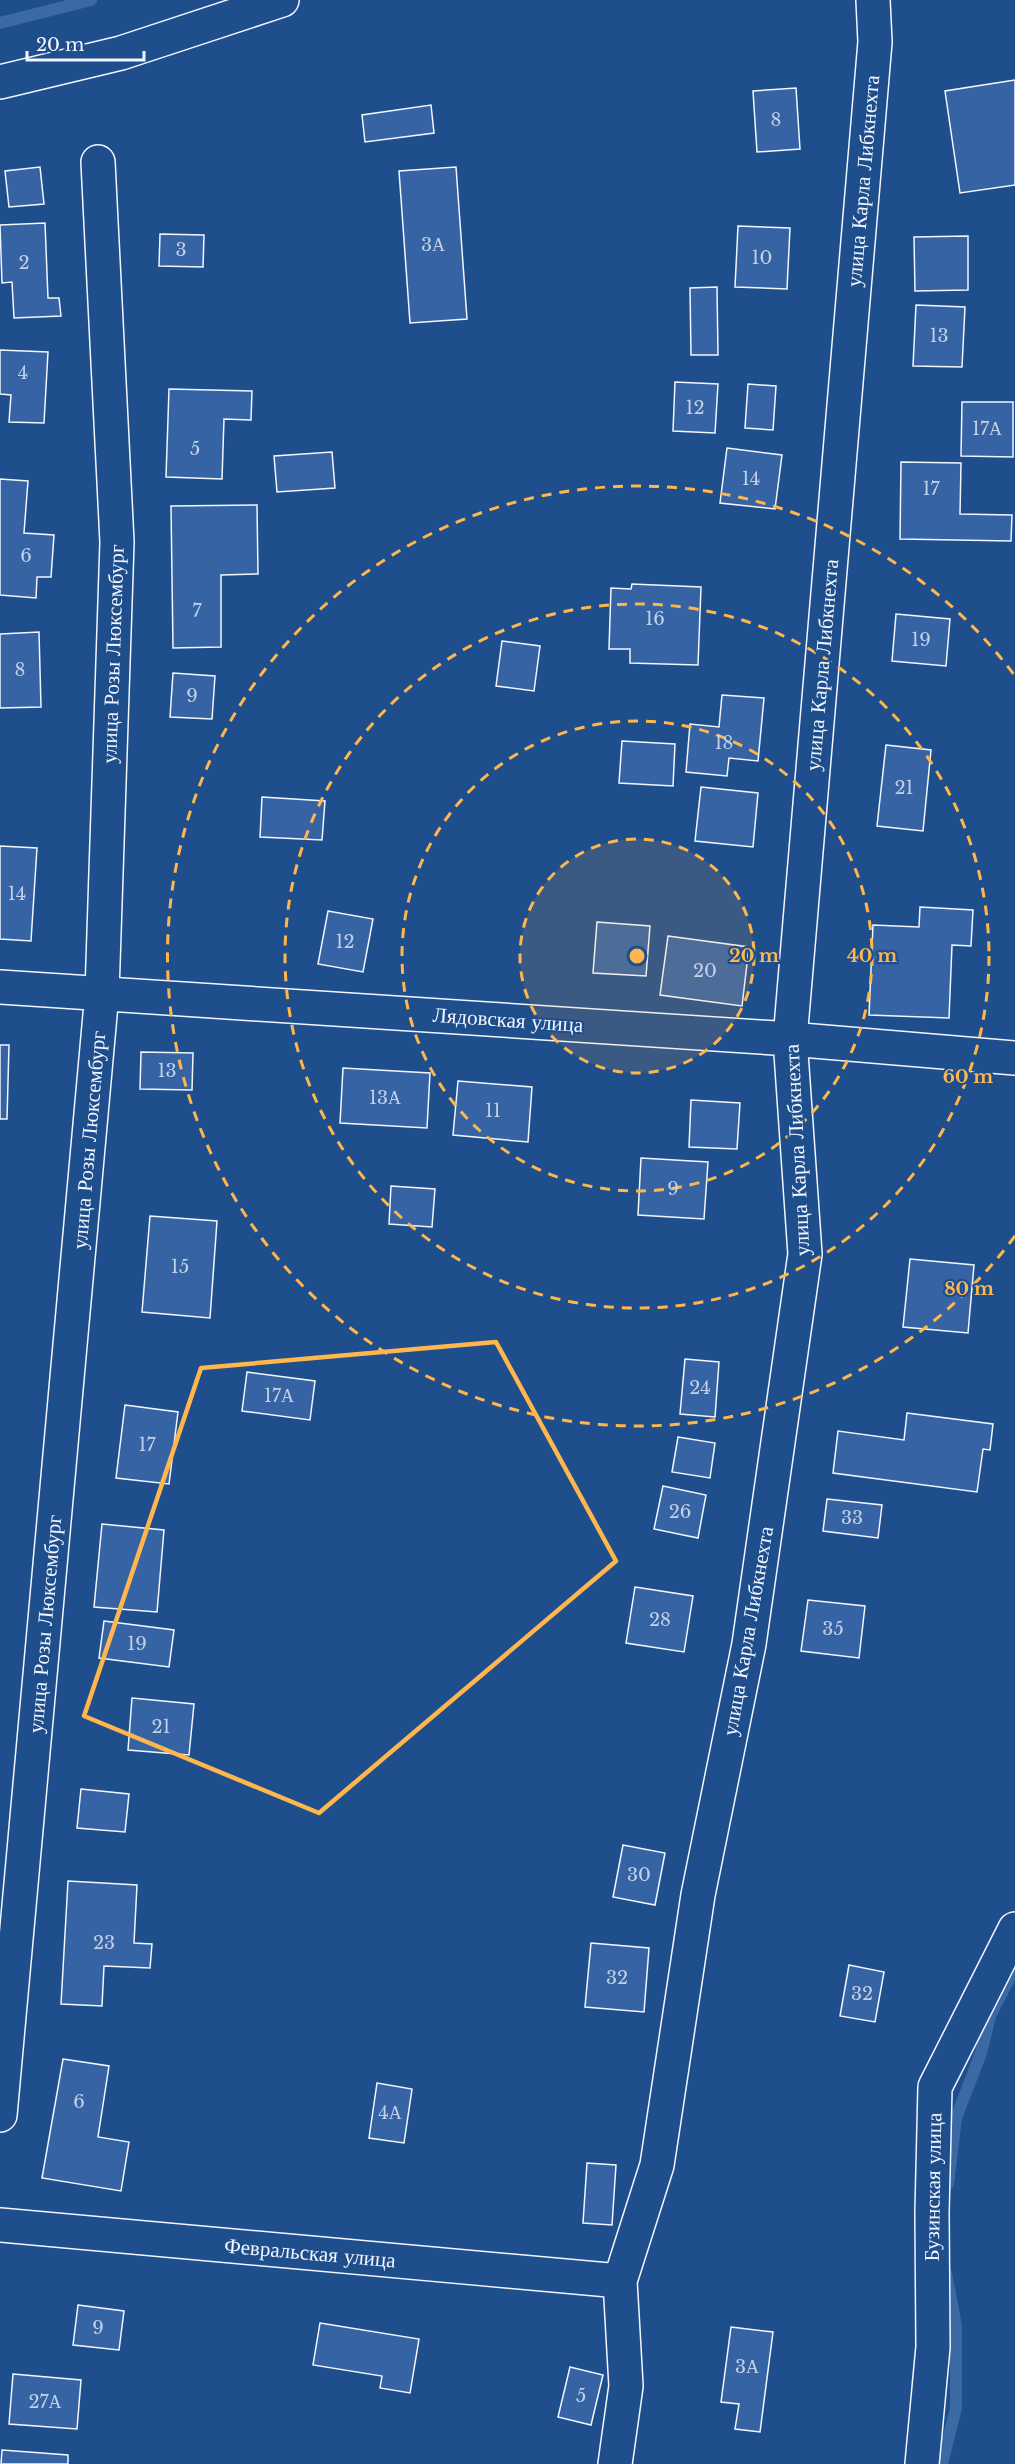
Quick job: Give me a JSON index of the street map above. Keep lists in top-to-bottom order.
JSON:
{
  "streets": {
    "street": [
      "улица Карла Либкнехта",
      "улица Розы Люксембург",
      "Лядовская улица",
      "Бузинская улица",
      "Февральская улица"
    ]
  },
  "crossings": [
    ["улица Карла Либкнехта", "Лядовская улица"],
    ["улица Карла Либкнехта", "Февральская улица"],
    ["улица Розы Люксембург", "Лядовская улица"]
  ],
  "house_numbers": [
    "8",
    "3А",
    "3",
    "10",
    "2",
    "13",
    "4",
    "12",
    "17А",
    "5",
    "14",
    "17",
    "6",
    "7",
    "16",
    "19",
    "8",
    "9",
    "18",
    "21",
    "14",
    "12",
    "20",
    "13",
    "13А",
    "11",
    "9",
    "15",
    "24",
    "17А",
    "17",
    "26",
    "33",
    "28",
    "35",
    "19",
    "21",
    "30",
    "23",
    "32",
    "32",
    "6",
    "4А",
    "9",
    "3А",
    "5",
    "27А"
  ],
  "scale_bar": "20 m",
  "rings": [
    "20 m",
    "40 m",
    "60 m",
    "80 m"
  ]
}
